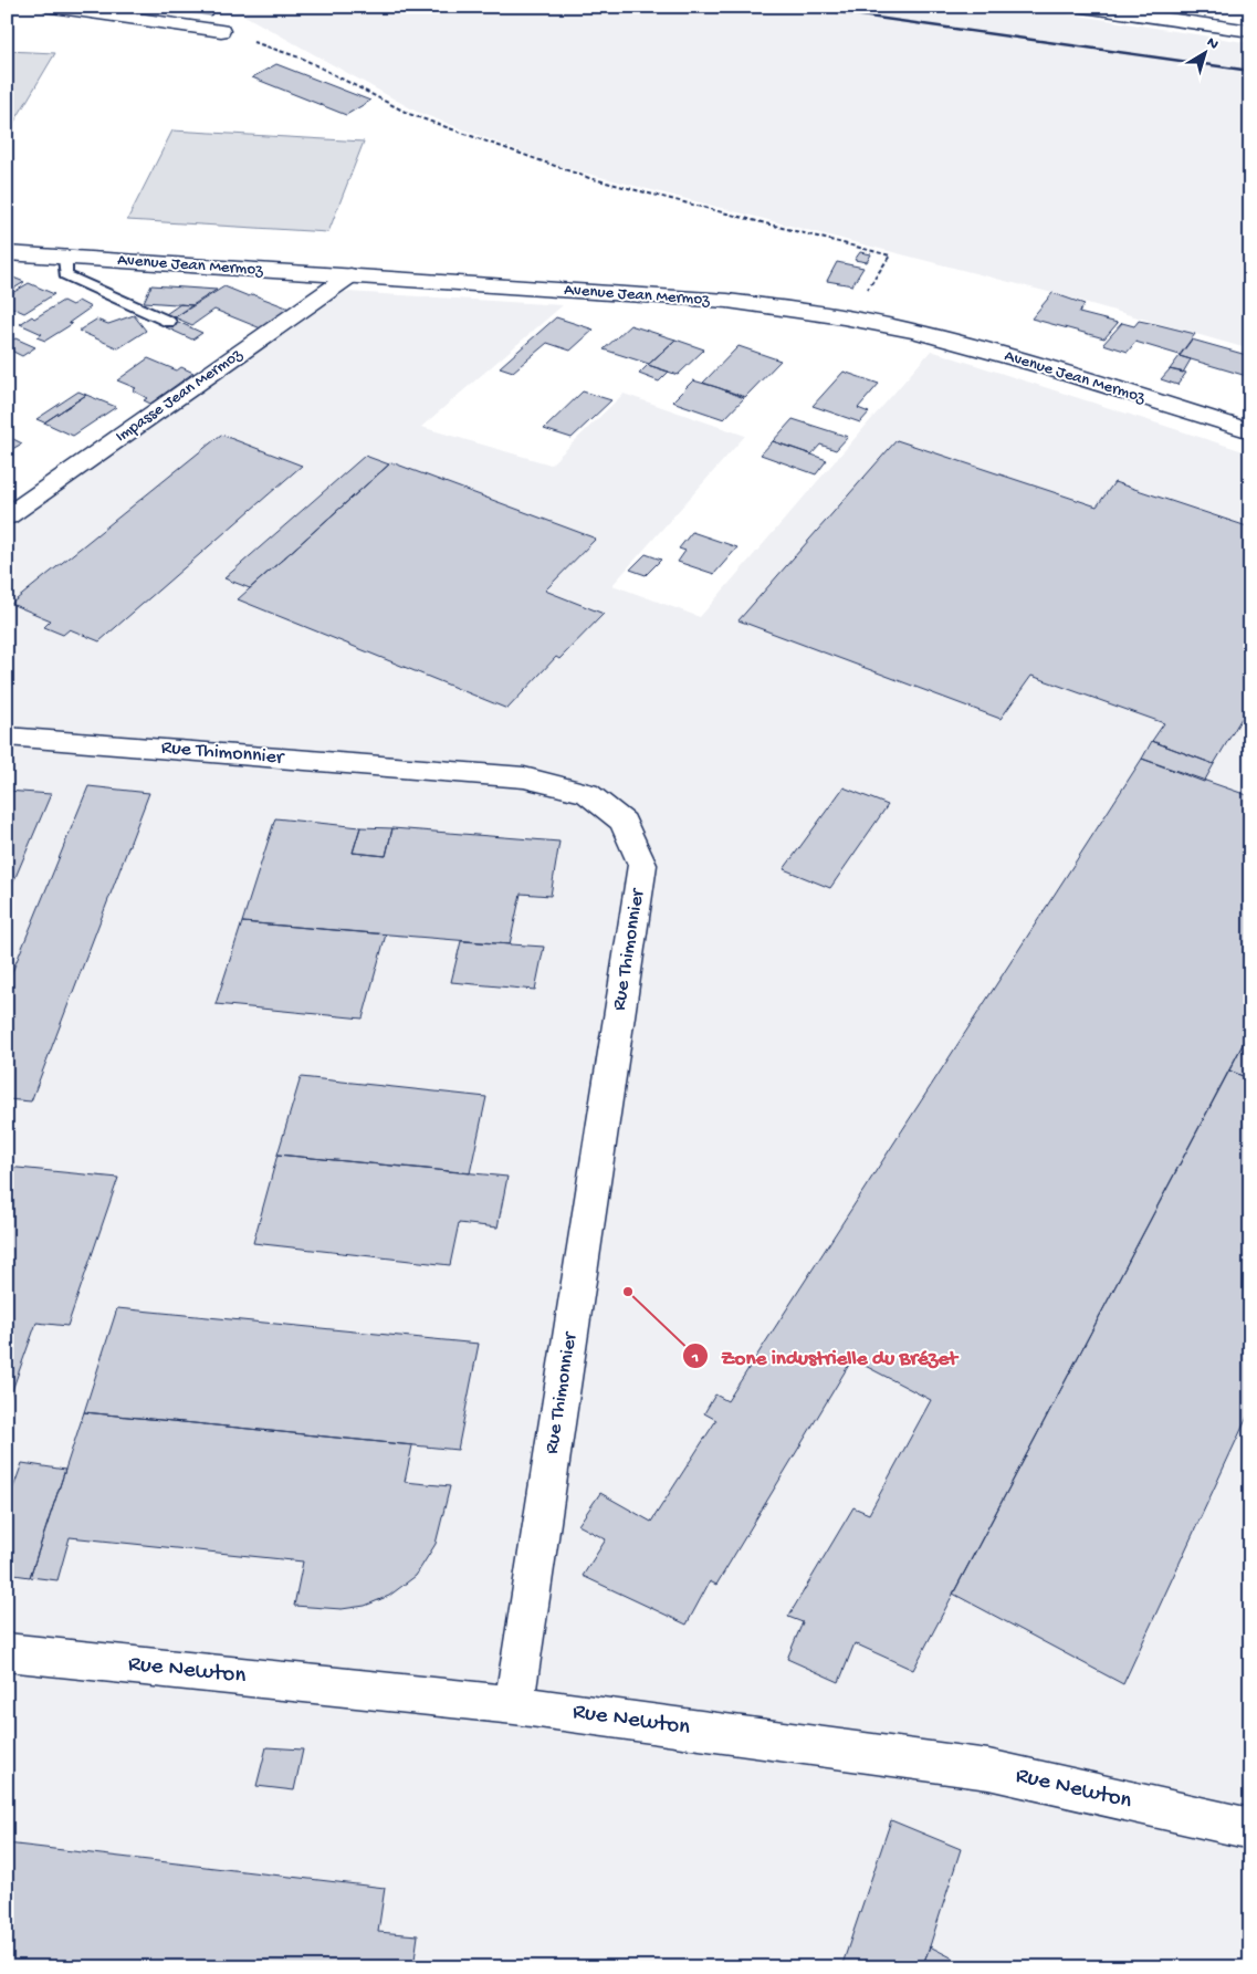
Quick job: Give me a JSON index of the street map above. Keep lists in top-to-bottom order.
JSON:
{
  "streets": {
    "street": [
      "Avenue Jean Mermoz",
      "Impasse Jean Mermoz",
      "Rue Thimonnier",
      "Rue Newton"
    ]
  },
  "crossings": [
    ["Avenue Jean Mermoz", "Impasse Jean Mermoz"],
    ["Rue Thimonnier", "Rue Newton"]
  ],
  "places": ["Zone industrielle du Brézet"],
  "north": "top right"
}
